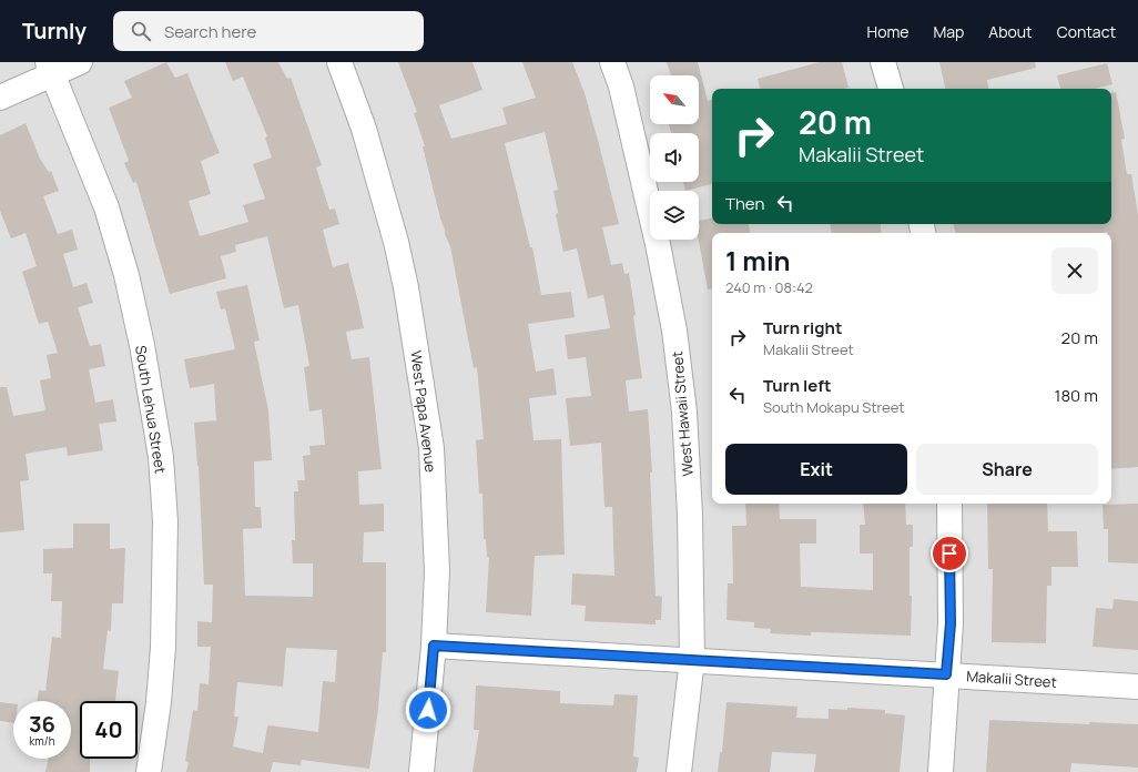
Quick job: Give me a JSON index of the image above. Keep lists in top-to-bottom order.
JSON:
{
  "streets": {
    "street": [
      "South Lehua Street",
      "West Papa Avenue",
      "West Hawaii Street",
      "Makalii Street"
    ]
  },
  "crossings": [
    ["West Papa Avenue", "Makalii Street"],
    ["West Hawaii Street", "Makalii Street"]
  ],
  "north": "top left",
  "page": {
    "header": "Turnly",
    "search": "Search here",
    "nav": [
      "Home",
      "Map",
      "About",
      "Contact"
    ],
    "turn": ["20 m", "Makalii Street"],
    "then": "Then",
    "heading": ["1 min", "240 m · 08:42"],
    "list": [
      {
        "name": "Turn right",
        "note": "Makalii Street",
        "value": "20 m"
      },
      {
        "name": "Turn left",
        "note": "South Mokapu Street",
        "value": "180 m"
      }
    ],
    "buttons": ["Exit", "Share"],
    "speed": "36 km/h",
    "limit": "40"
  }
}
